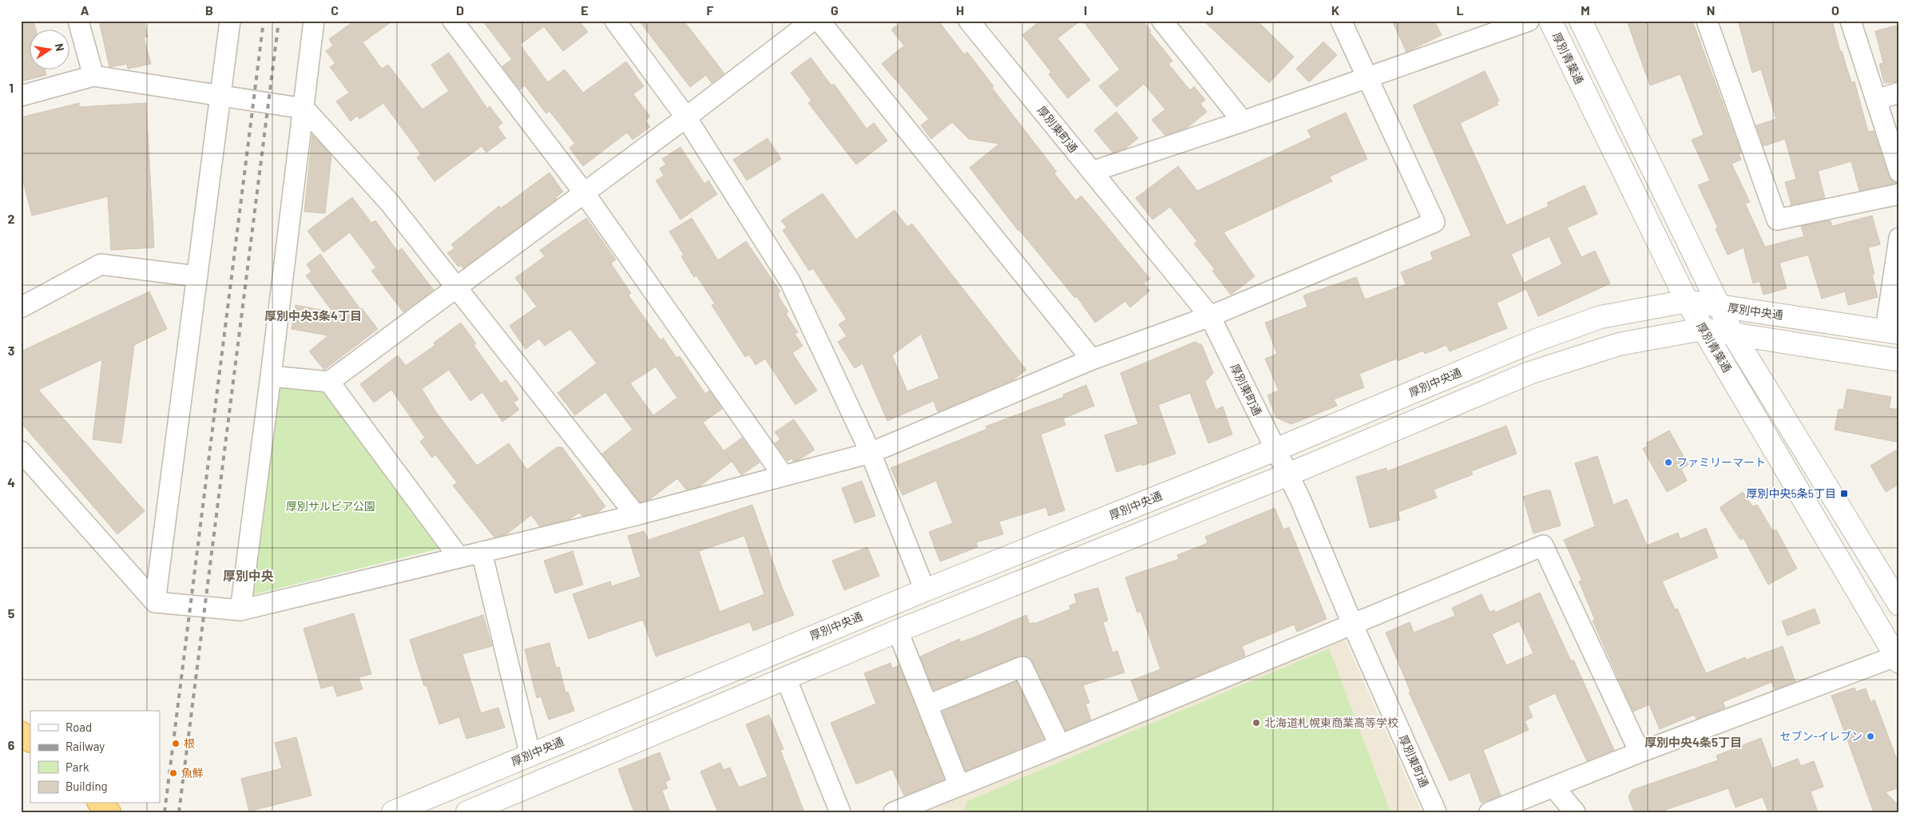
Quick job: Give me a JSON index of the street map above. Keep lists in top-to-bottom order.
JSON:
{
  "streets": {
    "street": ["厚別青葉通", "厚別東町通", "厚別中央通"]
  },
  "crossings": [
    ["厚別青葉通", "厚別中央通"],
    ["厚別東町通", "厚別中央通"]
  ],
  "districts": ["厚別中央3条4丁目", "厚別中央", "厚別中央4条5丁目"],
  "parks": ["厚別サルビア公園"],
  "places": {
    "other": [
      "ファミリーマート",
      "北海道札幌東商業高等学校",
      "セブン-イレブン",
      "根",
      "魚鮮"
    ],
    "transit": ["厚別中央5条5丁目"]
  },
  "legend": [
    "Road",
    "Railway",
    "Park",
    "Building"
  ],
  "north": "right",
  "grid": {
    "columns": [
      "A",
      "B",
      "C",
      "D",
      "E",
      "F",
      "G",
      "H",
      "I",
      "J",
      "K",
      "L",
      "M",
      "N",
      "O"
    ],
    "rows": [
      "1",
      "2",
      "3",
      "4",
      "5",
      "6"
    ]
  }
}
